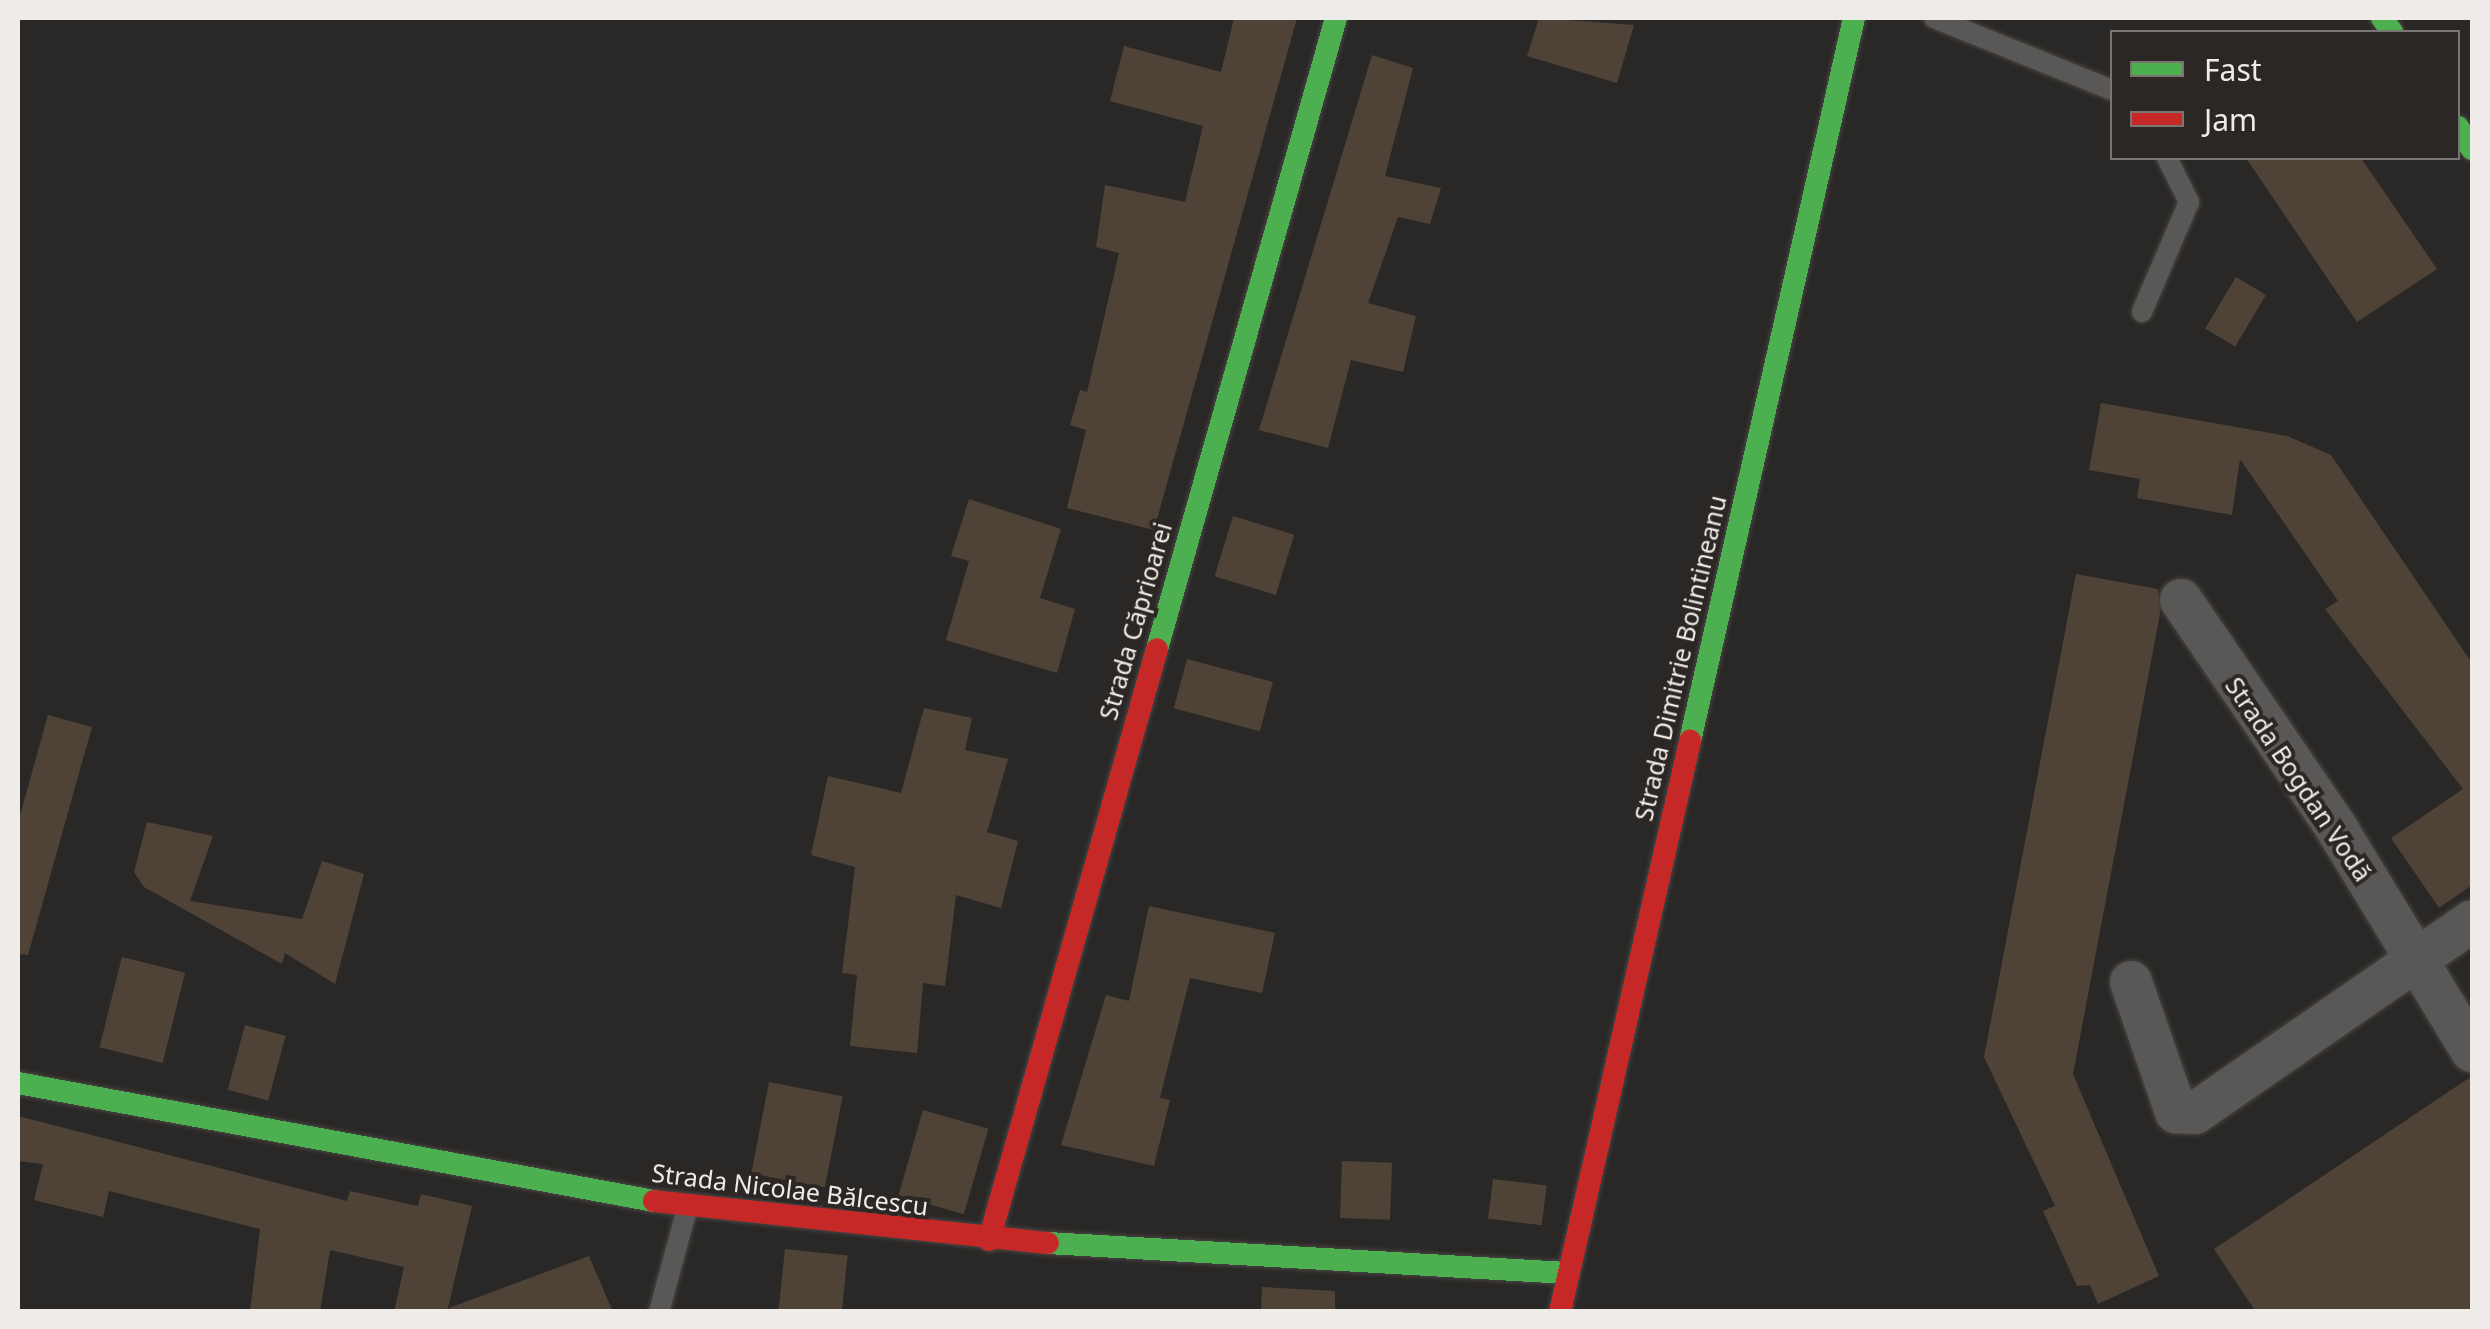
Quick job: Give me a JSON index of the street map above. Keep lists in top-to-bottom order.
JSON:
{
  "streets": {
    "street": [
      "Strada Căprioarei",
      "Strada Dimitrie Bolintineanu",
      "Strada Bogdan Vodă",
      "Strada Nicolae Bălcescu"
    ]
  },
  "crossings": [
    ["Strada Căprioarei", "Strada Nicolae Bălcescu"],
    ["Strada Dimitrie Bolintineanu", "Strada Nicolae Bălcescu"]
  ],
  "legend": ["Fast", "Jam"]
}
